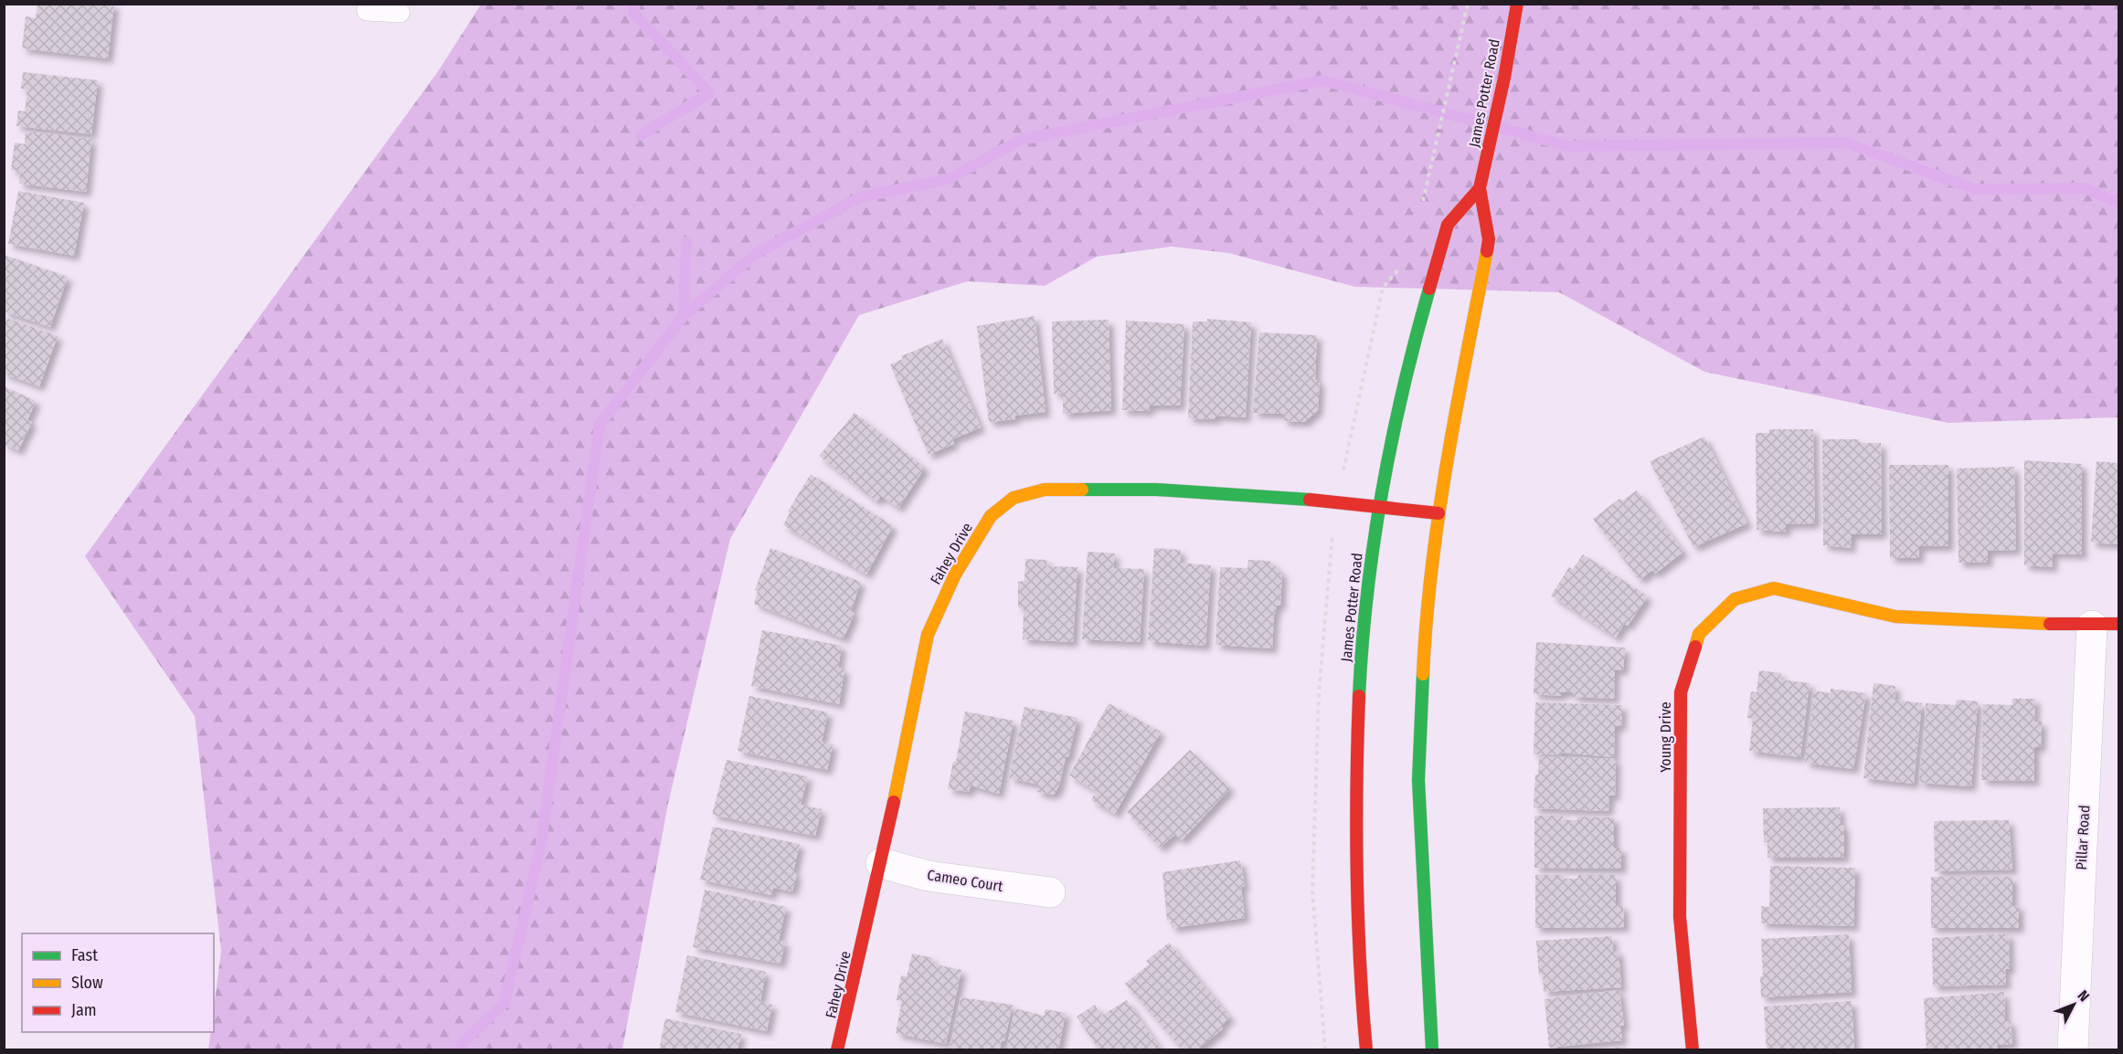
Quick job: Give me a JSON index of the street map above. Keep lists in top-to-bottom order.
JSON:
{
  "streets": {
    "main road": ["James Potter Road", "Fahey Drive", "Young Drive"],
    "street": ["Pillar Road", "Cameo Court"]
  },
  "crossings": [
    ["James Potter Road", "Fahey Drive"],
    ["Fahey Drive", "Cameo Court"],
    ["Young Drive", "Pillar Road"]
  ],
  "legend": ["Fast", "Slow", "Jam"],
  "north": "top right"
}
